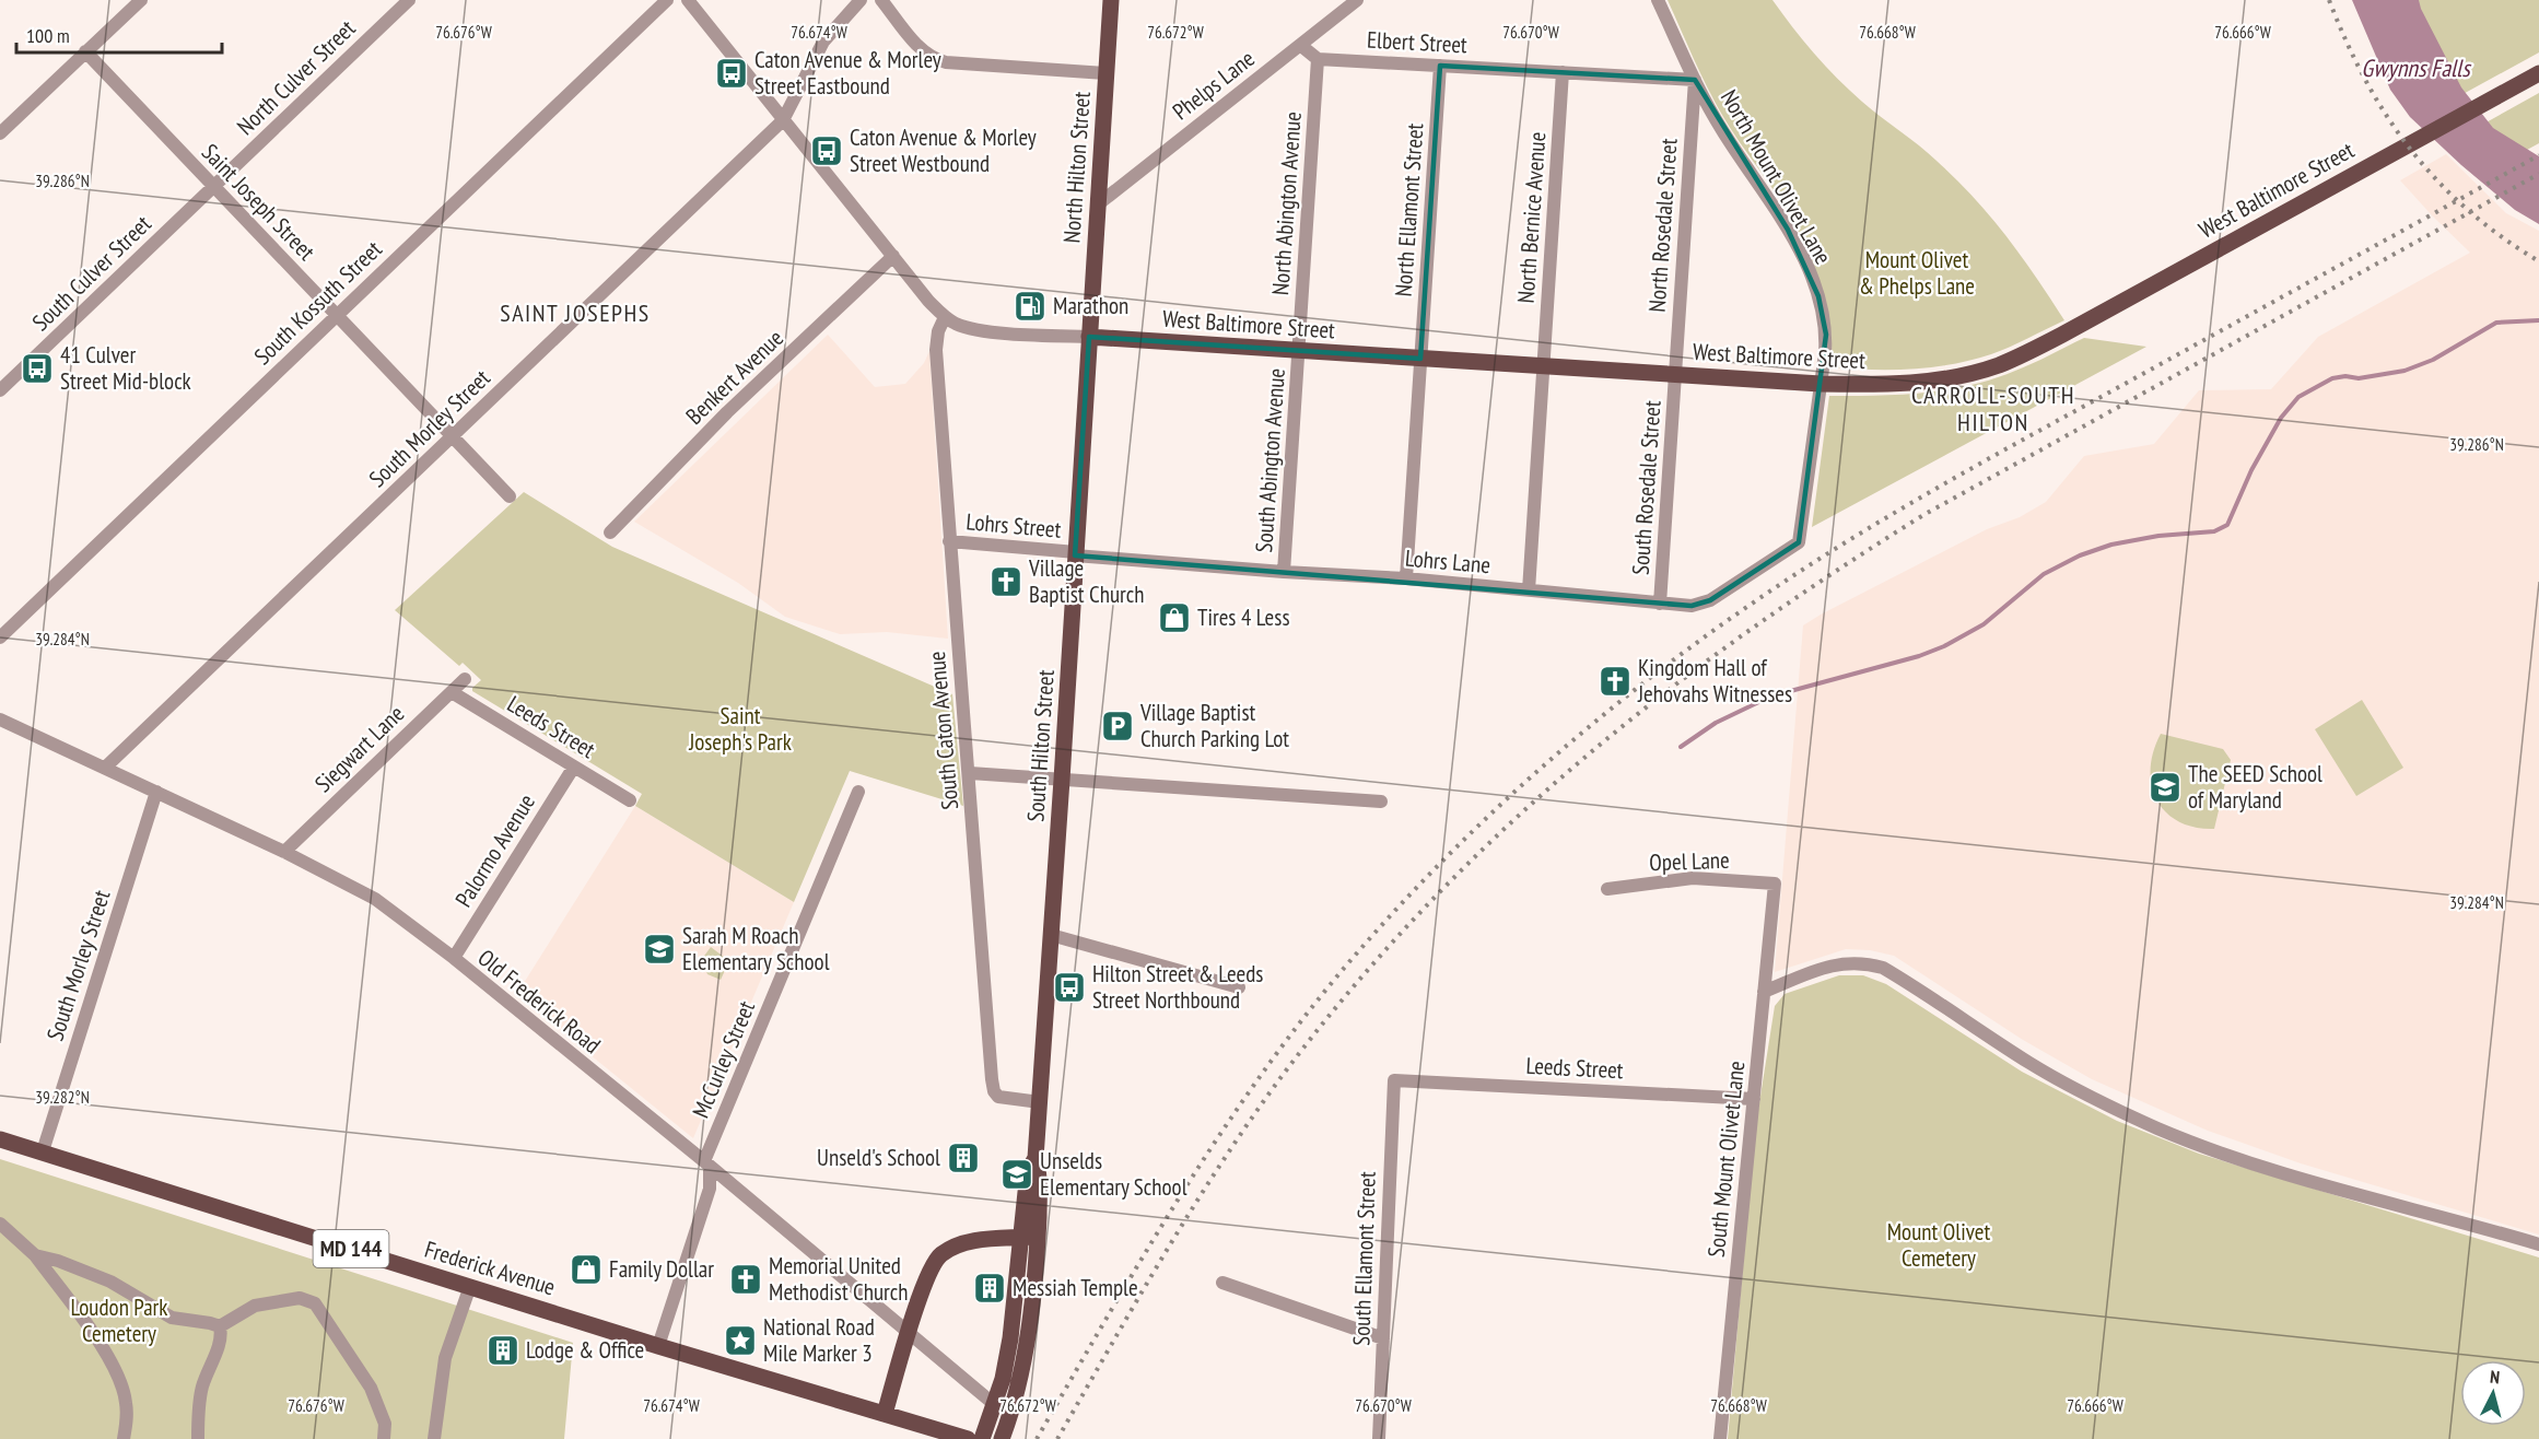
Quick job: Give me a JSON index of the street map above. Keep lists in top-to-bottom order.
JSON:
{
  "streets": {
    "main road": [
      "North Hilton Street",
      "West Baltimore Street",
      "South Hilton Street",
      "MD 144",
      "Frederick Avenue"
    ],
    "street": [
      "Elbert Street",
      "North Culver Street",
      "Phelps Lane",
      "North Mount Olivet Lane",
      "Saint Joseph Street",
      "North Abington Avenue",
      "North Ellamont Street",
      "North Bernice Avenue",
      "North Rosedale Street",
      "South Culver Street",
      "South Kossuth Street",
      "Benkert Avenue",
      "South Morley Street",
      "South Abington Avenue",
      "South Rosedale Street",
      "Lohrs Street",
      "Lohrs Lane",
      "Leeds Street",
      "South Caton Avenue",
      "Siegwart Lane",
      "Palormo Avenue",
      "Opel Lane",
      "Old Frederick Road",
      "McCurley Street",
      "South Mount Olivet Lane",
      "South Ellamont Street"
    ]
  },
  "crossings": [
    ["Elbert Street", "North Mount Olivet Lane"],
    ["Elbert Street", "North Abington Avenue"],
    ["Elbert Street", "North Ellamont Street"],
    ["Elbert Street", "North Bernice Avenue"],
    ["Elbert Street", "North Rosedale Street"],
    ["North Culver Street", "Saint Joseph Street"],
    ["North Culver Street", "South Culver Street"],
    ["Phelps Lane", "North Hilton Street"],
    ["North Hilton Street", "West Baltimore Street"],
    ["North Hilton Street", "South Hilton Street"],
    ["North Mount Olivet Lane", "West Baltimore Street"],
    ["North Mount Olivet Lane", "North Rosedale Street"],
    ["North Mount Olivet Lane", "Lohrs Lane"],
    ["West Baltimore Street", "North Abington Avenue"],
    ["West Baltimore Street", "North Ellamont Street"],
    ["West Baltimore Street", "North Bernice Avenue"],
    ["West Baltimore Street", "North Rosedale Street"],
    ["West Baltimore Street", "South Abington Avenue"],
    ["West Baltimore Street", "South Rosedale Street"],
    ["West Baltimore Street", "Lohrs Lane"],
    ["West Baltimore Street", "South Caton Avenue"],
    ["West Baltimore Street", "South Hilton Street"],
    ["Saint Joseph Street", "South Culver Street"],
    ["Saint Joseph Street", "South Kossuth Street"],
    ["Saint Joseph Street", "South Morley Street"],
    ["North Abington Avenue", "South Abington Avenue"],
    ["North Bernice Avenue", "Lohrs Lane"],
    ["North Rosedale Street", "South Rosedale Street"],
    ["South Morley Street", "Old Frederick Road"],
    ["South Morley Street", "Frederick Avenue"],
    ["South Abington Avenue", "Lohrs Lane"],
    ["South Rosedale Street", "Lohrs Lane"],
    ["Lohrs Street", "Lohrs Lane"],
    ["Lohrs Street", "South Caton Avenue"],
    ["Lohrs Street", "South Hilton Street"],
    ["Lohrs Lane", "South Hilton Street"],
    ["Leeds Street", "Siegwart Lane"],
    ["Leeds Street", "Palormo Avenue"],
    ["Leeds Street", "South Mount Olivet Lane"],
    ["Leeds Street", "South Ellamont Street"],
    ["South Caton Avenue", "South Hilton Street"],
    ["South Hilton Street", "Old Frederick Road"],
    ["Siegwart Lane", "Old Frederick Road"],
    ["Palormo Avenue", "Old Frederick Road"],
    ["Opel Lane", "South Mount Olivet Lane"],
    ["Old Frederick Road", "McCurley Street"],
    ["McCurley Street", "Frederick Avenue"]
  ],
  "districts": ["SAINT JOSEPHS", "CARROLL-SOUTH HILTON"],
  "water": ["Gwynns Falls"],
  "parks": [
    "Mount Olivet & Phelps Lane",
    "Saint Joseph's Park",
    "Mount Olivet Cemetery",
    "Loudon Park Cemetery"
  ],
  "places": {
    "bus stop": [
      "Caton Avenue & Morley Street Eastbound",
      "Caton Avenue & Morley Street Westbound",
      "41 Culver Street Mid-block",
      "Hilton Street & Leeds Street Northbound"
    ],
    "fuel station": ["Marathon"],
    "church": ["Village Baptist Church", "Kingdom Hall of Jehovahs Witnesses", "Memorial United Methodist Church"],
    "shop": ["Tires 4 Less", "Family Dollar"],
    "parking": ["Village Baptist Church Parking Lot"],
    "school or university": ["The SEED School of Maryland", "Sarah M Roach Elementary School", "Unselds Elementary School"],
    "building": ["Unseld's School", "Messiah Temple", "Lodge & Office"],
    "place": ["National Road Mile Marker 3"]
  },
  "scale_bar": "100 m",
  "north": "top",
  "coordinates": [
    "76.676°W",
    "76.674°W",
    "76.672°W",
    "76.670°W",
    "76.668°W",
    "76.666°W",
    "39.286°N",
    "39.284°N",
    "39.282°N"
  ]
}
